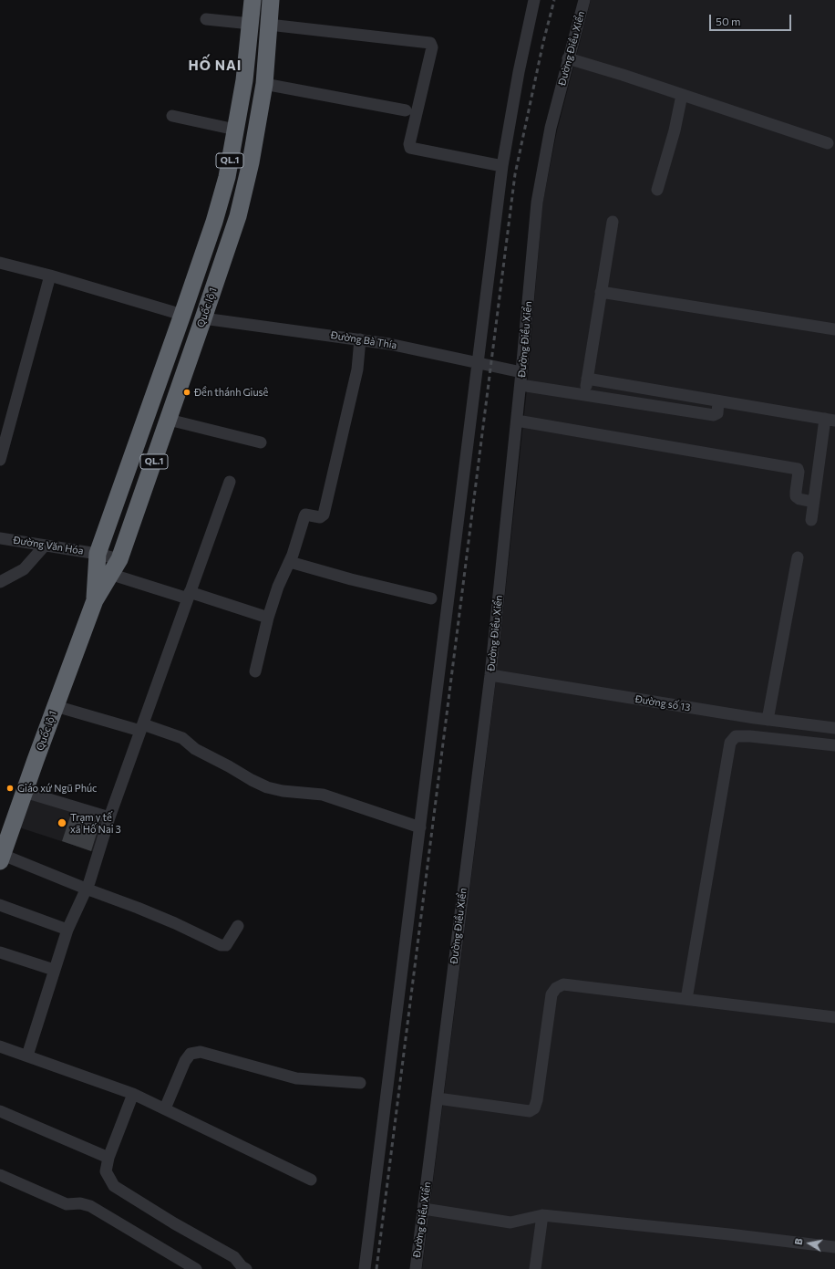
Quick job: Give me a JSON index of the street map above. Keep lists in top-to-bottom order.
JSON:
{
  "streets": {
    "highway": ["QL.1", "Quốc lộ 1"],
    "street": [
      "Đường Điều Xiển",
      "Đường Bà Thía",
      "Đường Văn Hóa",
      "Đường số 13"
    ]
  },
  "crossings": [
    ["Đường Điều Xiển", "Đường Bà Thía"],
    ["Đường Điều Xiển", "Đường số 13"],
    ["Quốc lộ 1", "Đường Bà Thía"],
    ["Quốc lộ 1", "Đường Văn Hóa"]
  ],
  "districts": ["HỐ NAI"],
  "places": ["Đền thánh Giusê", "Giáo xứ Ngũ Phúc", "Trạm y tế xã Hố Nai 3"],
  "scale_bar": "50 m",
  "north": "left"
}
